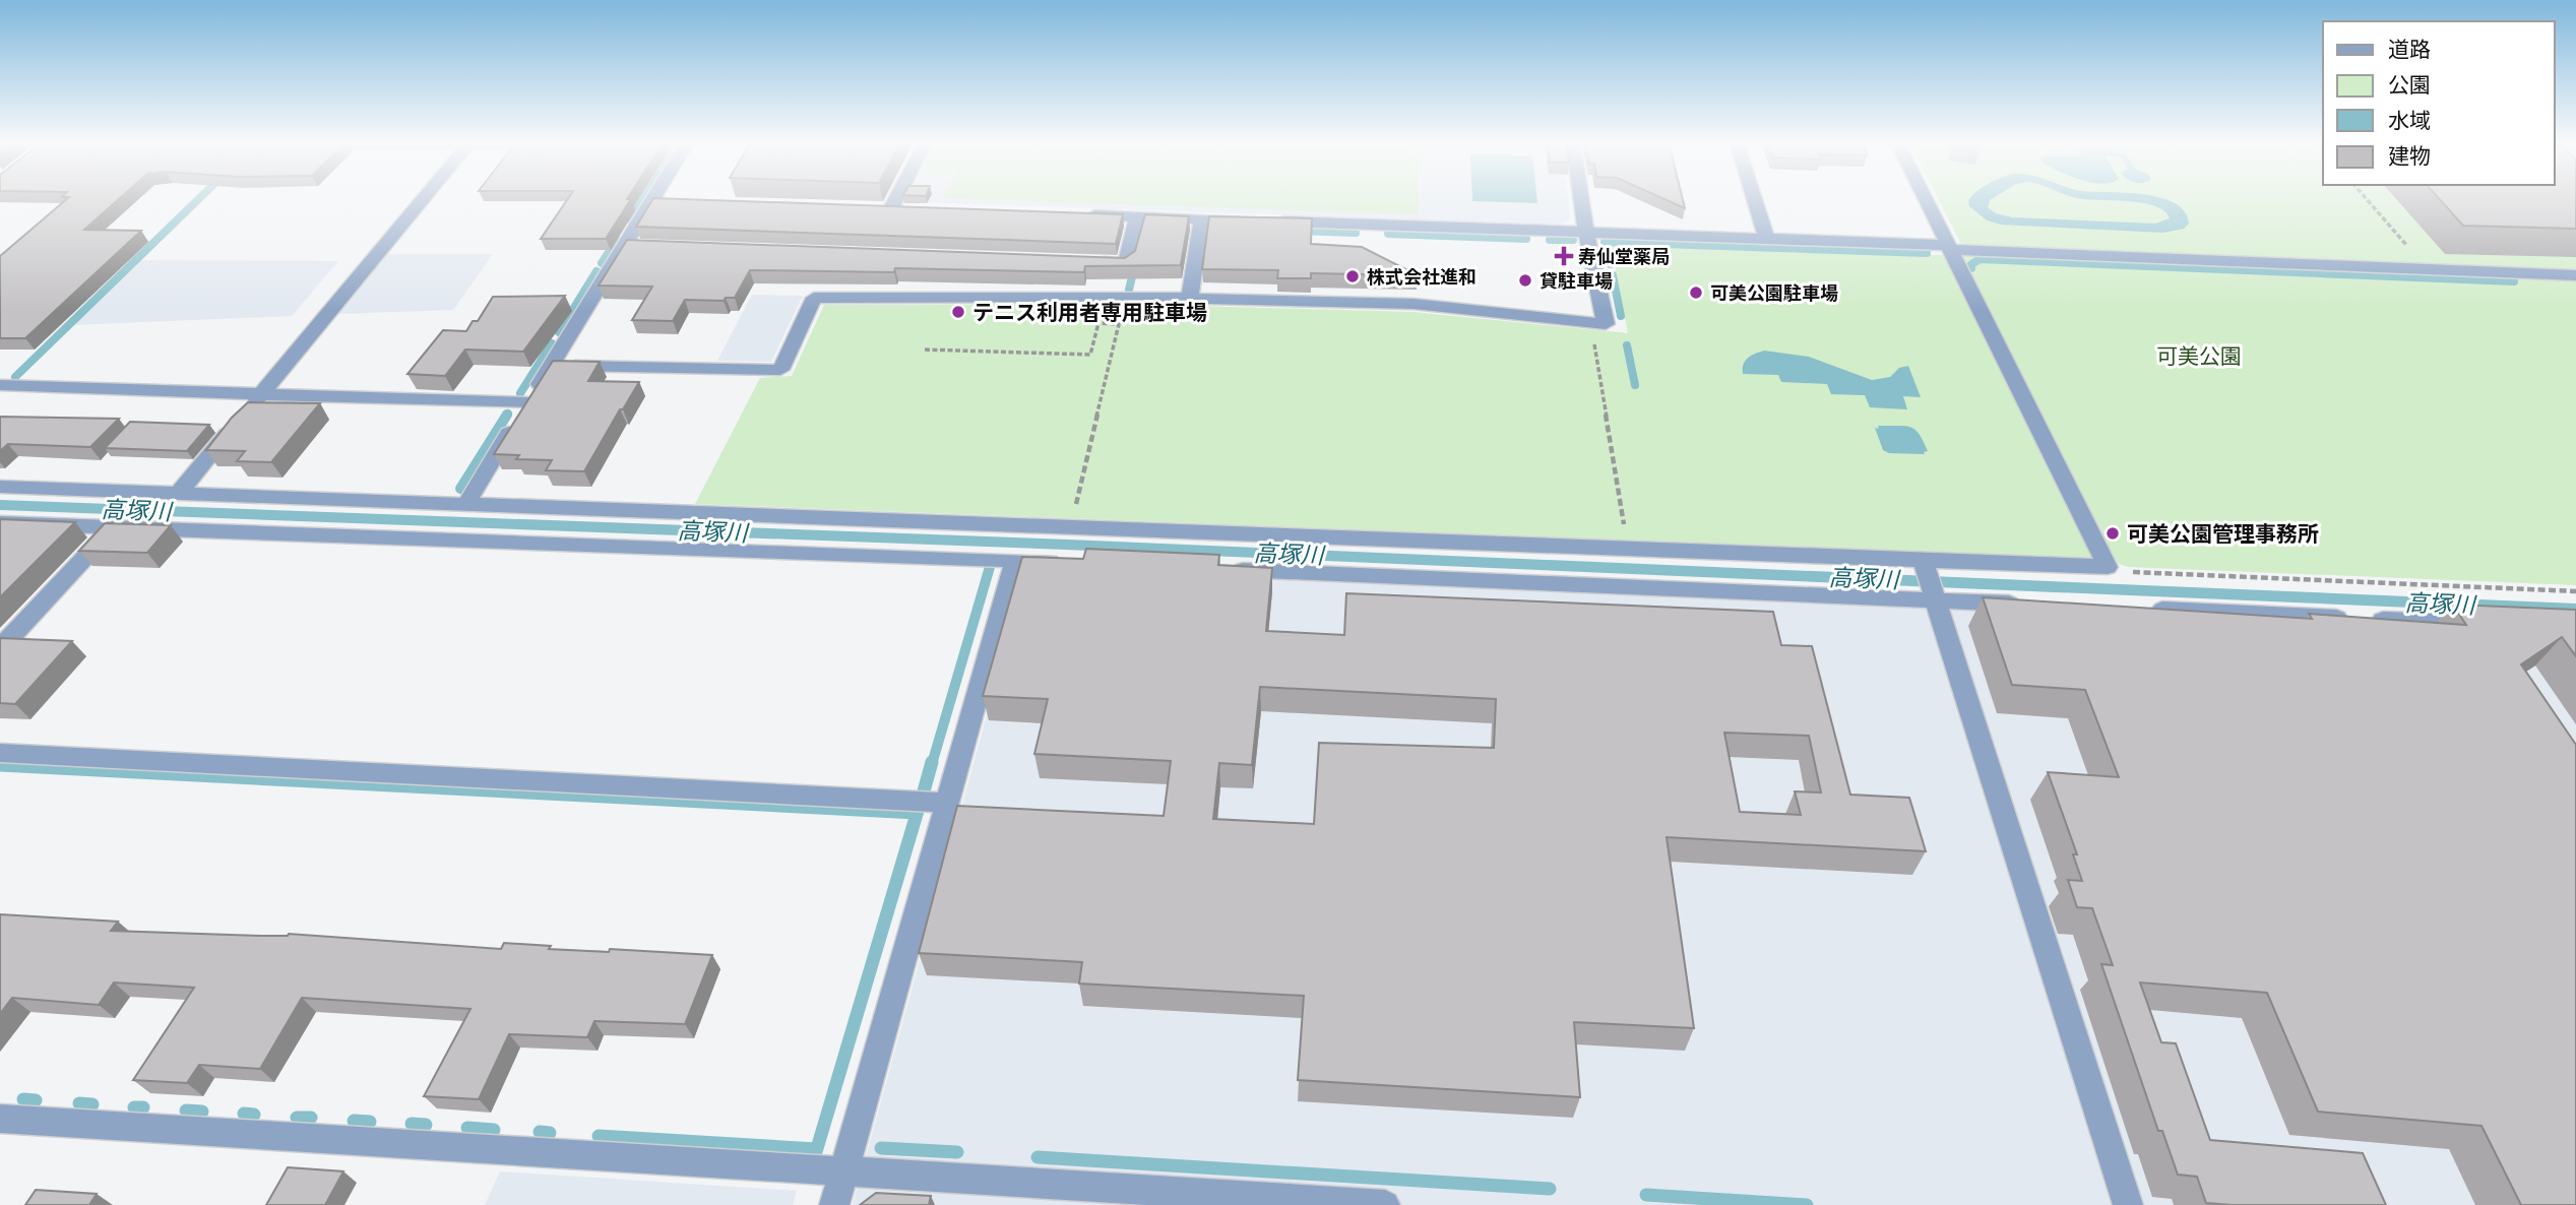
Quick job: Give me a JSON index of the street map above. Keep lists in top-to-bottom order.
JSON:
{
  "water": ["高塚川"],
  "parks": ["可美公園"],
  "places": {
    "health": ["寿仙堂薬局"],
    "other": [
      "株式会社進和",
      "貸駐車場",
      "可美公園駐車場",
      "テニス利用者専用駐車場",
      "可美公園管理事務所"
    ]
  },
  "legend": [
    "道路",
    "公園",
    "水域",
    "建物"
  ]
}
